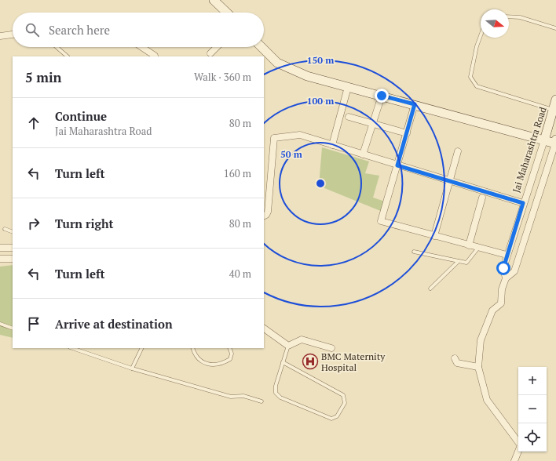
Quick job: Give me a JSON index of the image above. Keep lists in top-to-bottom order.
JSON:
{
  "streets": {
    "street": ["Jai Maharashtra Road"]
  },
  "places": {
    "hospital": ["BMC Maternity Hospital"]
  },
  "north": "right",
  "page": {
    "search": "Search here",
    "heading": ["5 min", "Walk · 360 m"],
    "list": [
      ["Continue", "Jai Maharashtra Road", "80 m"],
      ["Turn left", "160 m"],
      ["Turn right", "80 m"],
      ["Turn left", "40 m"],
      "Arrive at destination"
    ],
    "map_buttons": ["+", "−"]
  },
  "rings": ["150 m", "100 m", "50 m"]
}
